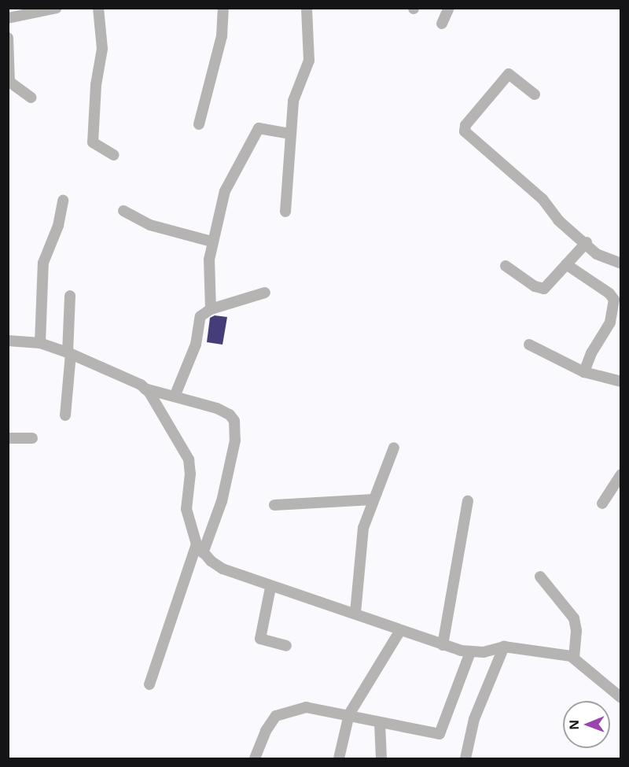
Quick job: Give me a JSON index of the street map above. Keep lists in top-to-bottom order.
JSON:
{
  "north": "left"
}
